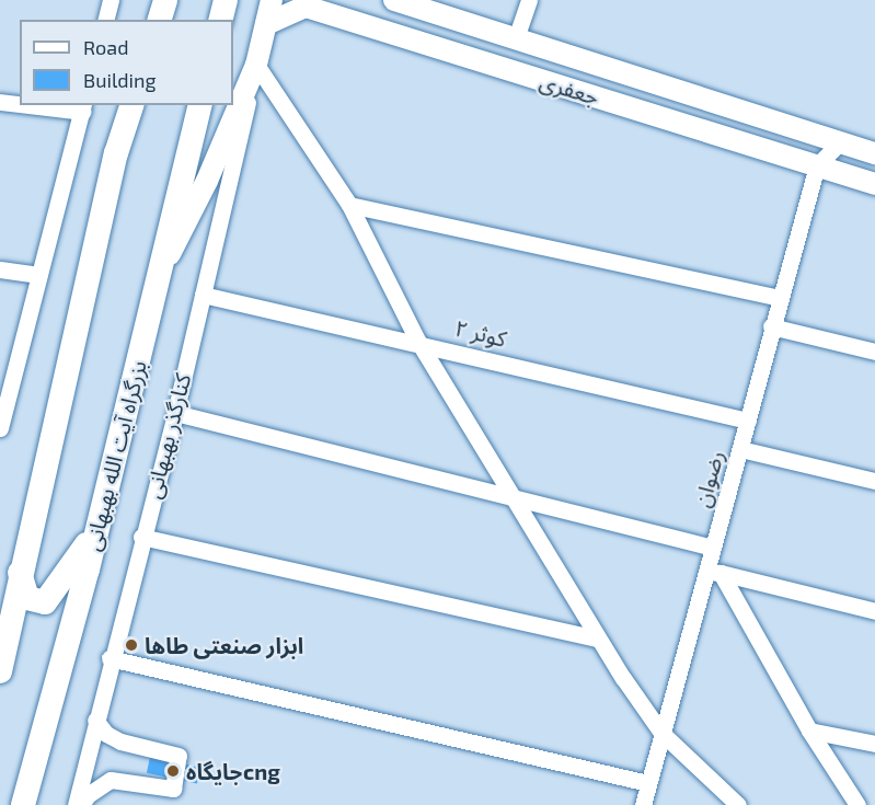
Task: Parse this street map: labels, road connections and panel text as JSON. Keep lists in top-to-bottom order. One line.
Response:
{"streets":{"highway":["بزرگراه آیت الله بهبهانی"],"main road":["جعفری","کنارگذر بهبهانی"],"street":["کوثر ۲","رضوان"]},"crossings":[["جعفری","کنارگذر بهبهانی"],["جعفری","رضوان"],["کوثر ۲","کنارگذر بهبهانی"],["کوثر ۲","رضوان"],["کنارگذر بهبهانی","بزرگراه آیت الله بهبهانی"]],"places":["ابزار صنعتی طاها","جایگاهcng"],"legend":["Road","Building"]}
